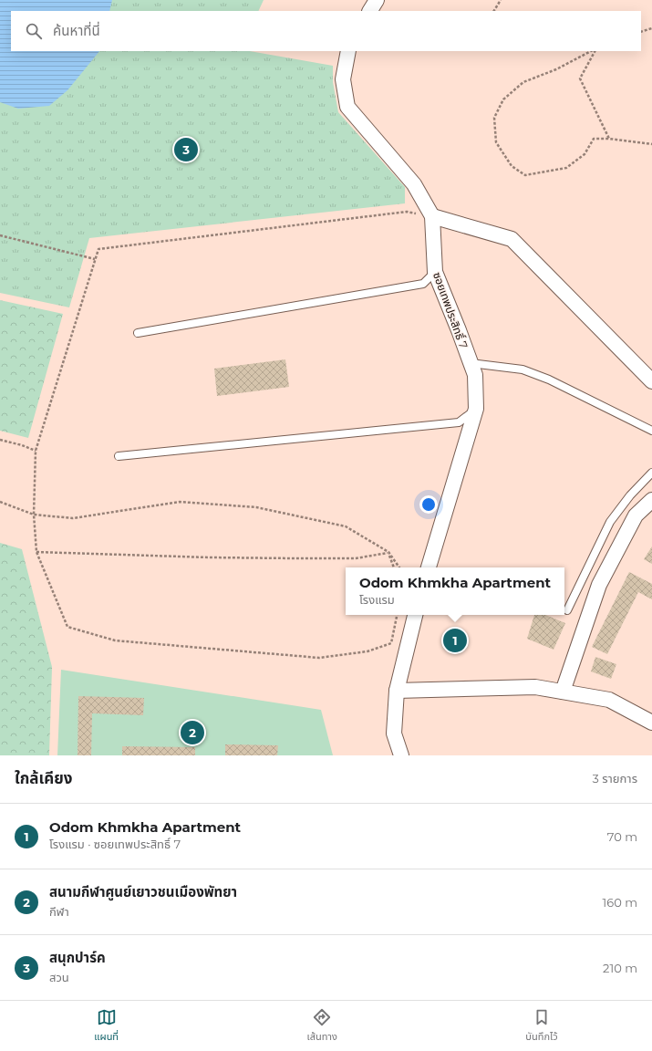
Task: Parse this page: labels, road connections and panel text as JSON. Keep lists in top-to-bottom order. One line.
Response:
{"streets":{"street":["ซอยเทพประสิทธิ์ 7"]},"page":{"search":"ค้นหาที่นี่","pins":["3","1","2"],"popup":["Odom Khmkha Apartment","โรงแรม"],"heading":["ใกล้เคียง","3 รายการ"],"list":[{"mark":"1","name":"Odom Khmkha Apartment","note":"โรงแรม · ซอยเทพประสิทธิ์ 7","value":"70 m"},{"mark":"2","name":"สนามกีฬาศูนย์เยาวชนเมืองพัทยา","note":"กีฬา","value":"160 m"},{"mark":"3","name":"สนุกปาร์ค","note":"สวน","value":"210 m"}],"nav":["แผนที่","เส้นทาง","บันทึกไว้"]}}
